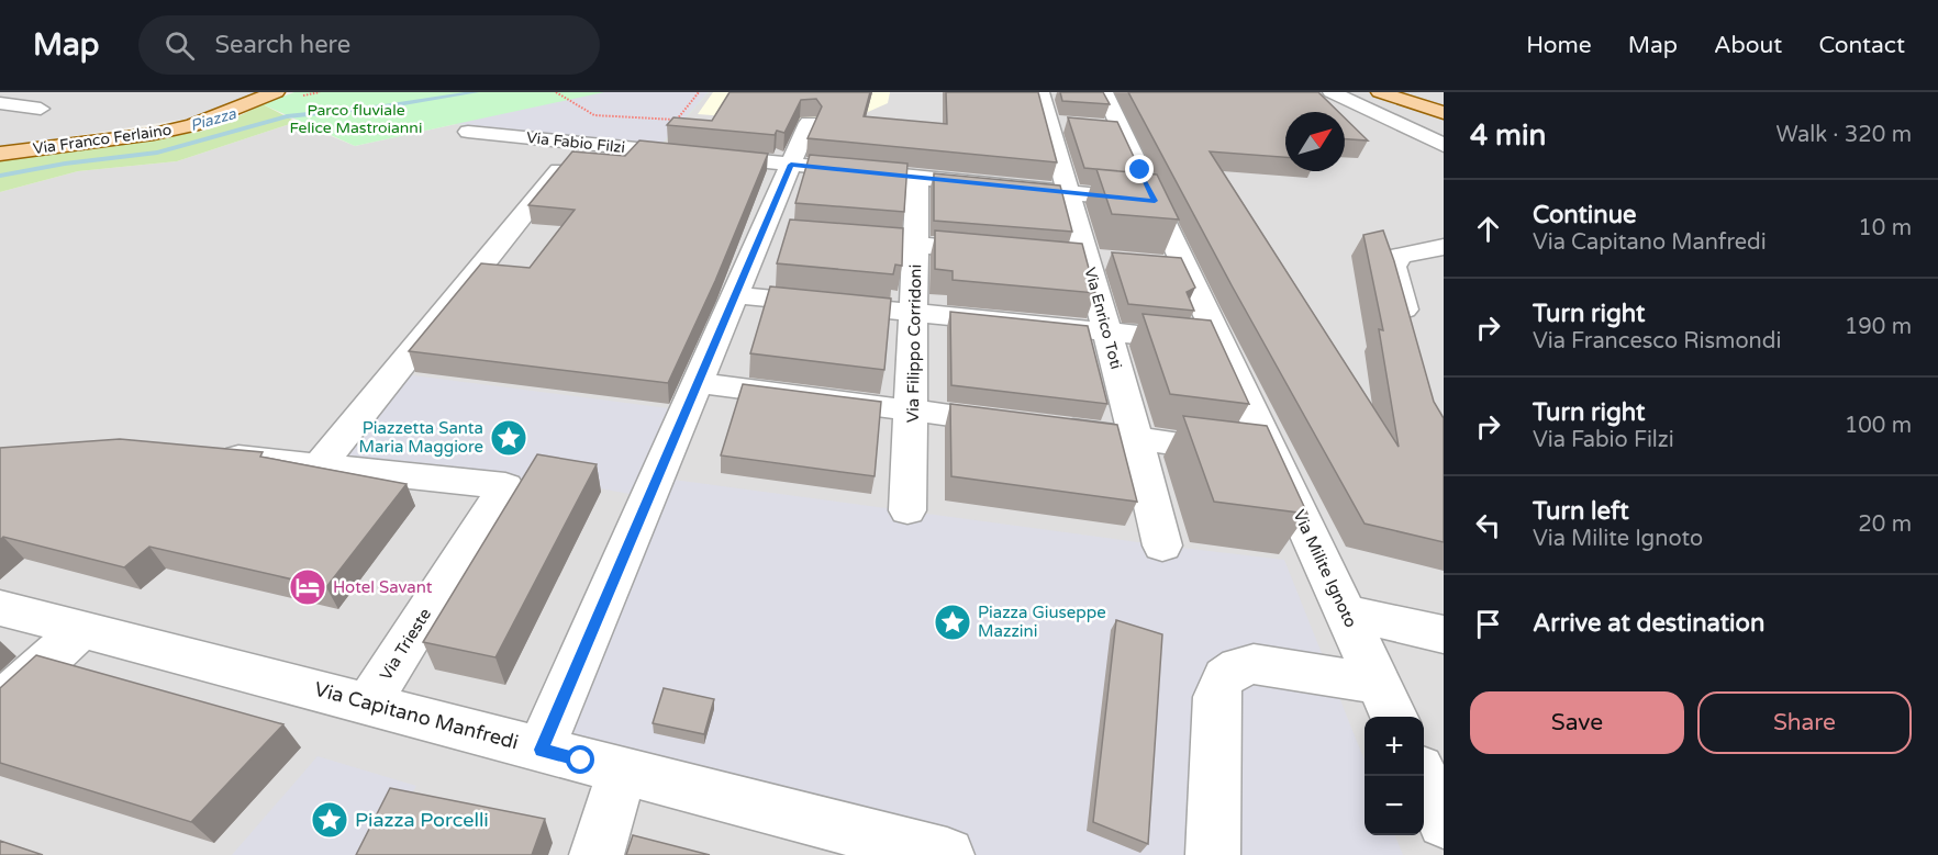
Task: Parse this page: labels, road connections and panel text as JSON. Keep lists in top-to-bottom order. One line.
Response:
{"streets":{"main road":["Via Franco Ferlaino"],"street":["Via Fabio Filzi","Via Enrico Toti","Via Filippo Corridoni","Via Milite Ignoto","Via Trieste","Via Capitano Manfredi"]},"crossings":[["Via Fabio Filzi","Via Enrico Toti"],["Via Fabio Filzi","Via Filippo Corridoni"],["Via Fabio Filzi","Via Milite Ignoto"],["Via Trieste","Via Capitano Manfredi"]],"water":["Piazza"],"parks":["Parco fluviale Felice Mastroianni"],"places":{"place":["Piazzetta Santa Maria Maggiore","Piazza Giuseppe Mazzini","Piazza Porcelli"],"hotel":["Hotel Savant"]},"north":"top right","page":{"header":"Map","search":"Search here","nav":["Home","Map","About","Contact"],"heading":["4 min","Walk · 320 m"],"list":[["Continue","Via Capitano Manfredi","10 m"],["Turn right","Via Francesco Rismondi","190 m"],["Turn right","Via Fabio Filzi","100 m"],["Turn left","Via Milite Ignoto","20 m"],"Arrive at destination"],"buttons":["Save","Share"],"map_buttons":["+","−"]}}
